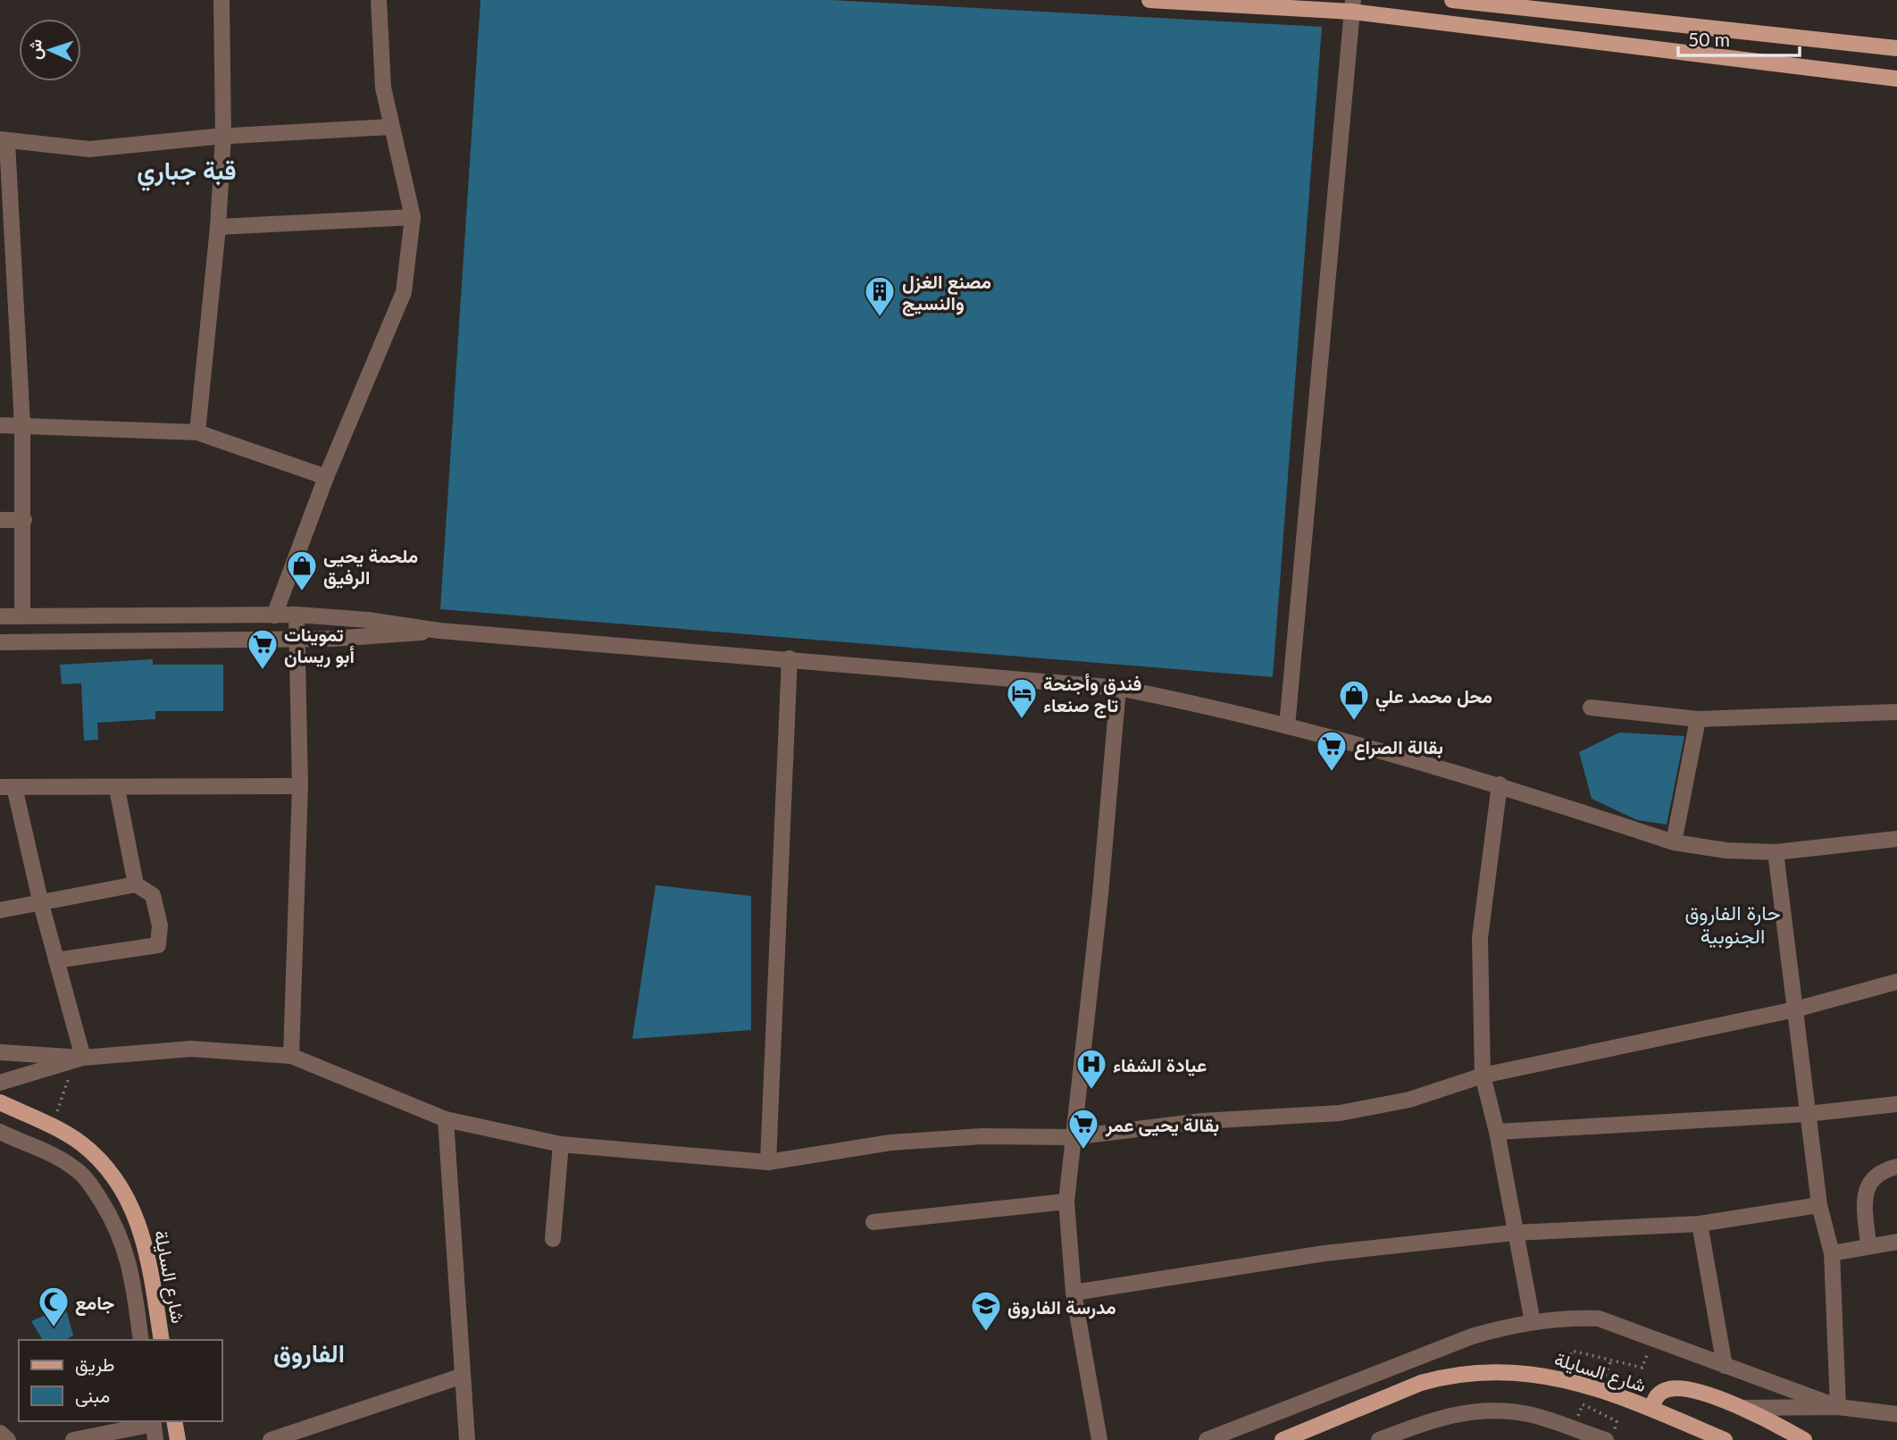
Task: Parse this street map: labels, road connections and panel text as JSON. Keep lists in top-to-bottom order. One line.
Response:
{"streets":{"main road":["شارع السايلة"]},"districts":["قبة جباري","حارة الفاروق الجنوبية","الفاروق"],"places":{"building":["مصنع الغزل والنسيج"],"shop":["ملحمة يحيى الرفيق","محل محمد علي"],"supermarket":["تموينات أبو ريسان","بقالة الصراع","بقالة يحيى عمر"],"hotel":["فندق وأجنحة تاج صنعاء"],"hospital":["عيادة الشفاء"],"mosque":["جامع"],"school or university":["مدرسة الفاروق"]},"legend":["طريق","مبنى"],"scale_bar":"50 m","north":"left"}
